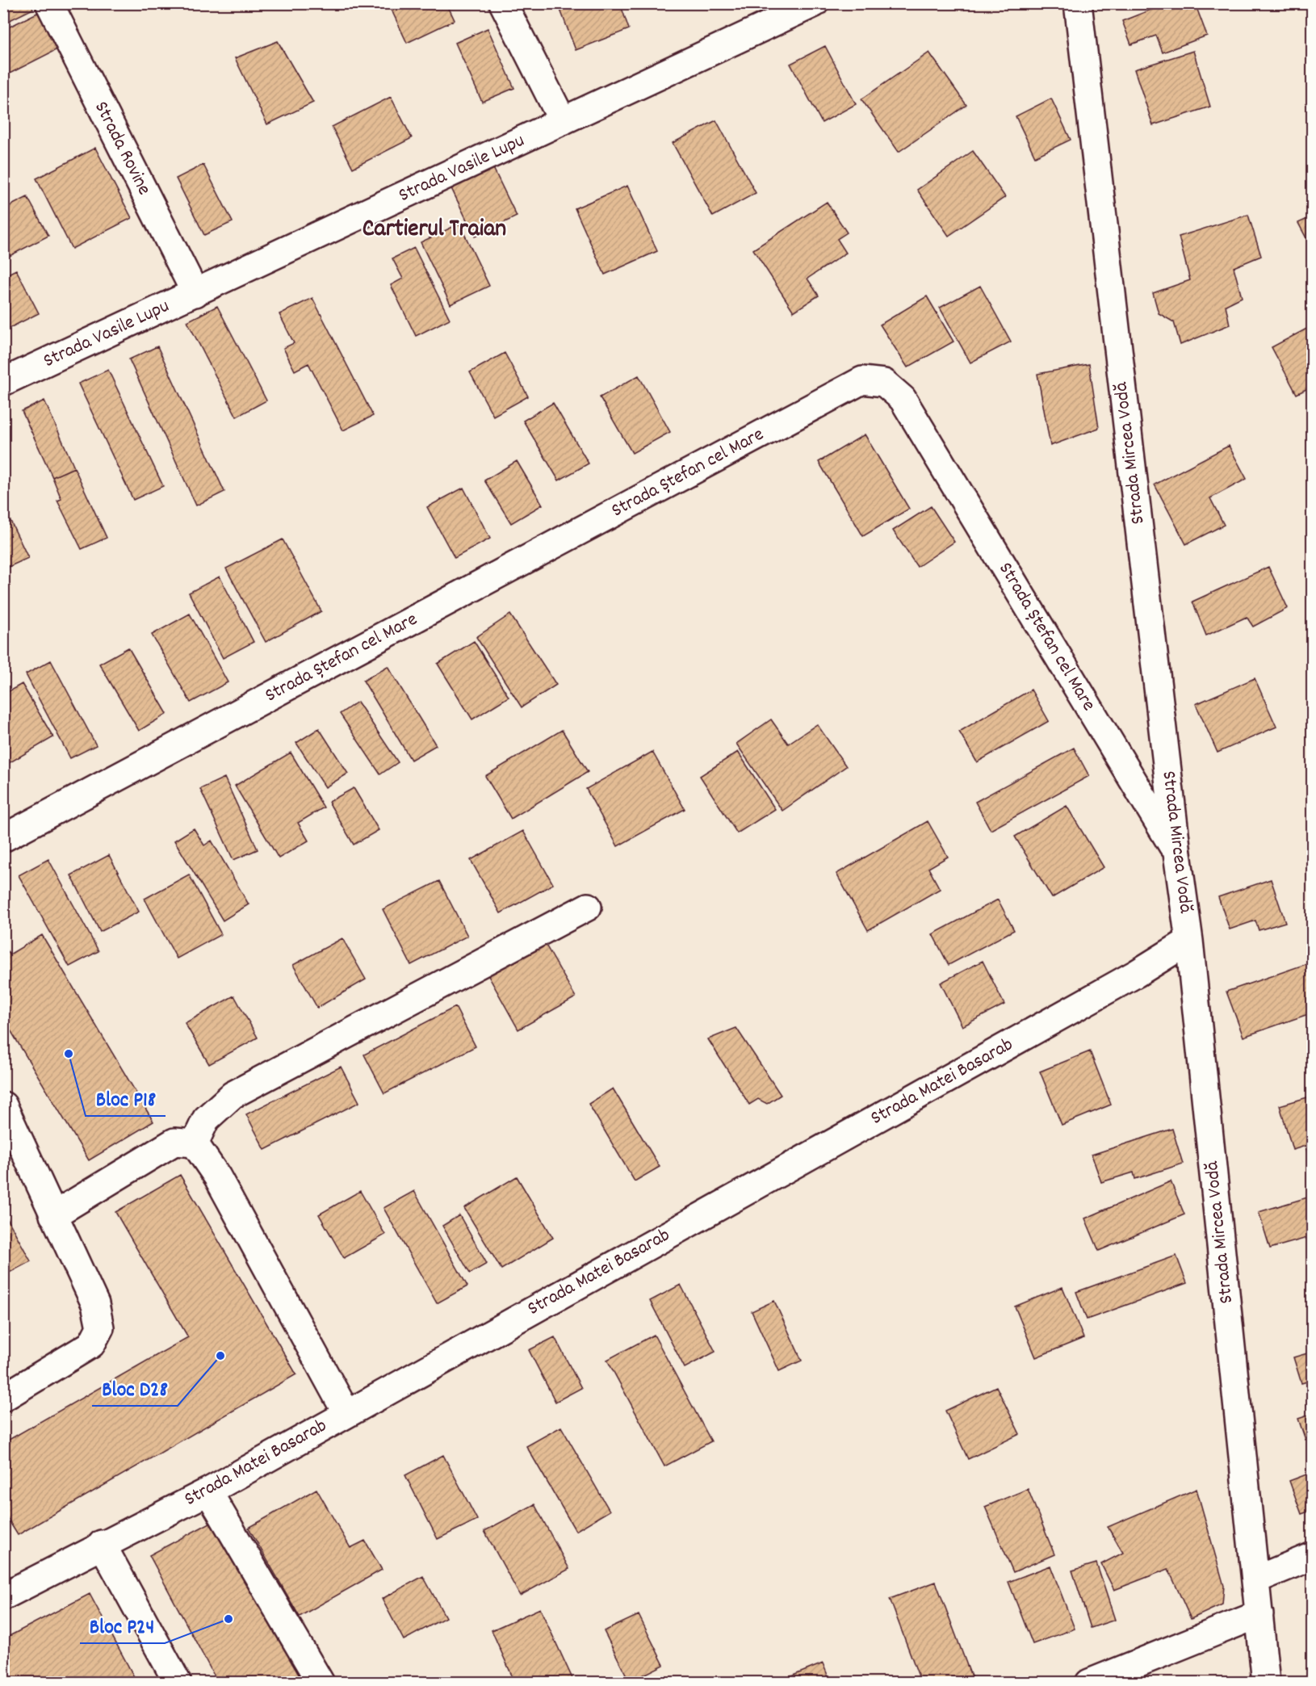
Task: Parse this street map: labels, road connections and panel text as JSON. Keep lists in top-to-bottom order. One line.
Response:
{"streets":{"street":["Strada Rovine","Strada Vasile Lupu","Strada Mircea Vodă","Strada Ștefan cel Mare","Strada Matei Basarab"]},"crossings":[["Strada Rovine","Strada Vasile Lupu"],["Strada Mircea Vodă","Strada Ștefan cel Mare"],["Strada Mircea Vodă","Strada Matei Basarab"]],"districts":["Cartierul Traian"],"places":["Bloc P18","Bloc D28","Bloc P24"]}
